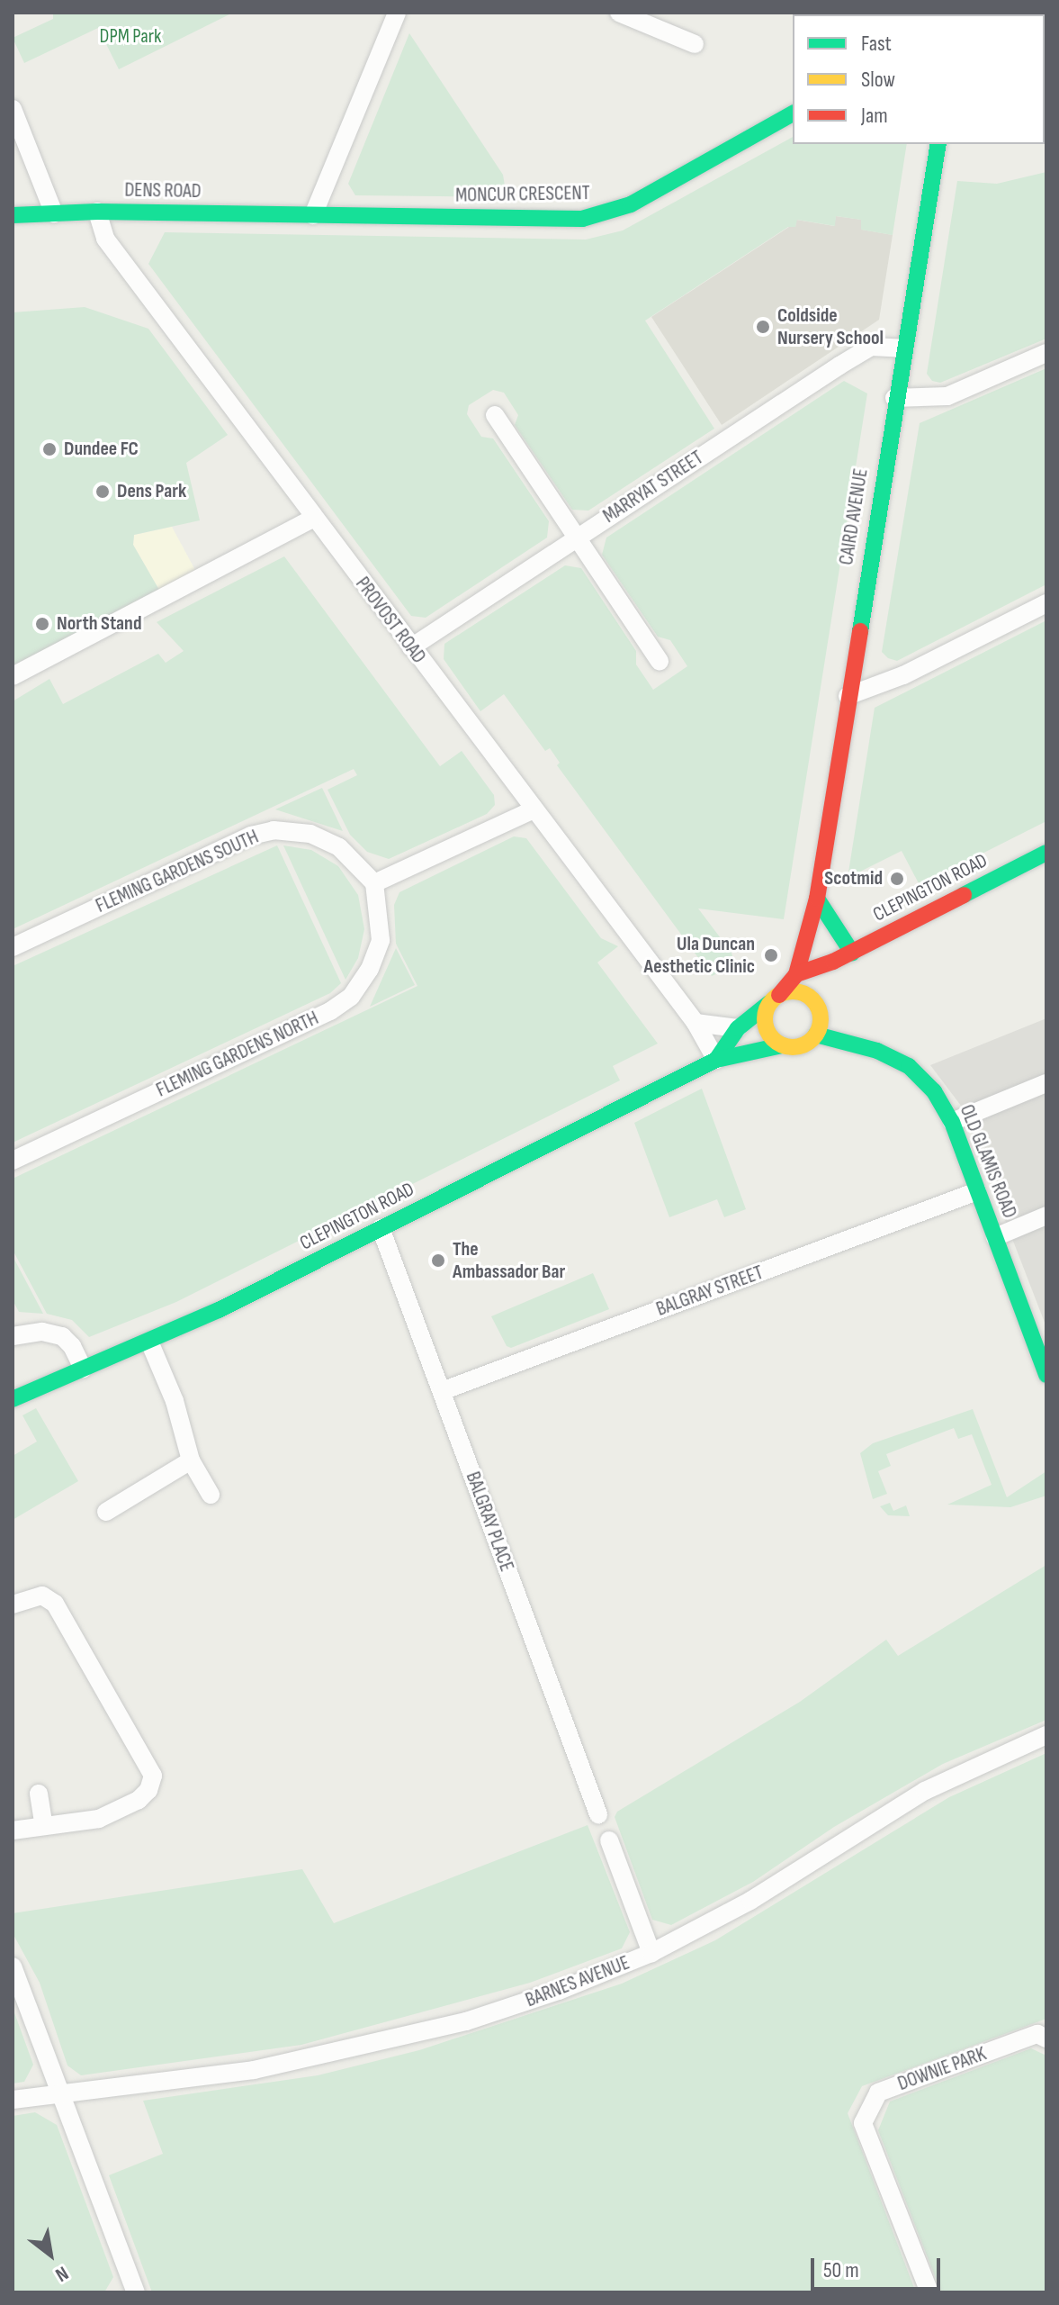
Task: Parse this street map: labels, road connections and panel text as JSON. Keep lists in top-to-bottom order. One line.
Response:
{"streets":{"street":["DENS ROAD","MONCUR CRESCENT","MARRYAT STREET","CAIRD AVENUE","PROVOST ROAD","FLEMING GARDENS SOUTH","CLEPINGTON ROAD","FLEMING GARDENS NORTH","OLD GLAMIS ROAD","BALGRAY STREET","BALGRAY PLACE","BARNES AVENUE","DOWNIE PARK"]},"crossings":[["DENS ROAD","MONCUR CRESCENT"],["DENS ROAD","PROVOST ROAD"],["MARRYAT STREET","CAIRD AVENUE"],["MARRYAT STREET","PROVOST ROAD"],["CAIRD AVENUE","CLEPINGTON ROAD"],["PROVOST ROAD","CLEPINGTON ROAD"],["FLEMING GARDENS SOUTH","FLEMING GARDENS NORTH"],["CLEPINGTON ROAD","OLD GLAMIS ROAD"],["CLEPINGTON ROAD","BALGRAY PLACE"],["OLD GLAMIS ROAD","BALGRAY STREET"],["BALGRAY STREET","BALGRAY PLACE"]],"parks":["DPM Park"],"places":["Coldside Nursery School","Dundee FC","Dens Park","North Stand","Scotmid","Ula Duncan Aesthetic Clinic","The Ambassador Bar"],"legend":["Fast","Slow","Jam"],"scale_bar":"50 m","north":"bottom right"}
